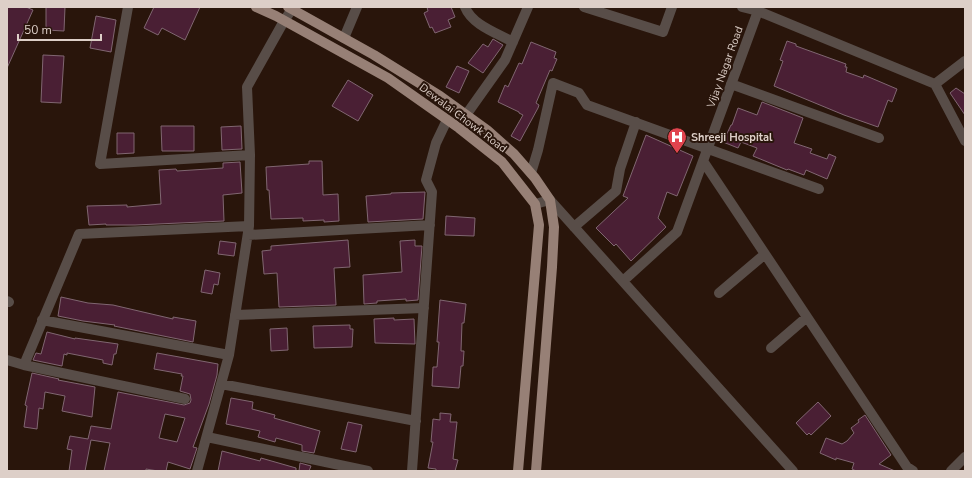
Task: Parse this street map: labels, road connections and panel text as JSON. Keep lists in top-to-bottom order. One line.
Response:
{"streets":{"main road":["Dewalai Chowk Road"],"street":["Vijay Nagar Road"]},"places":{"hospital":["Shreeji Hospital"]},"scale_bar":"50 m"}
